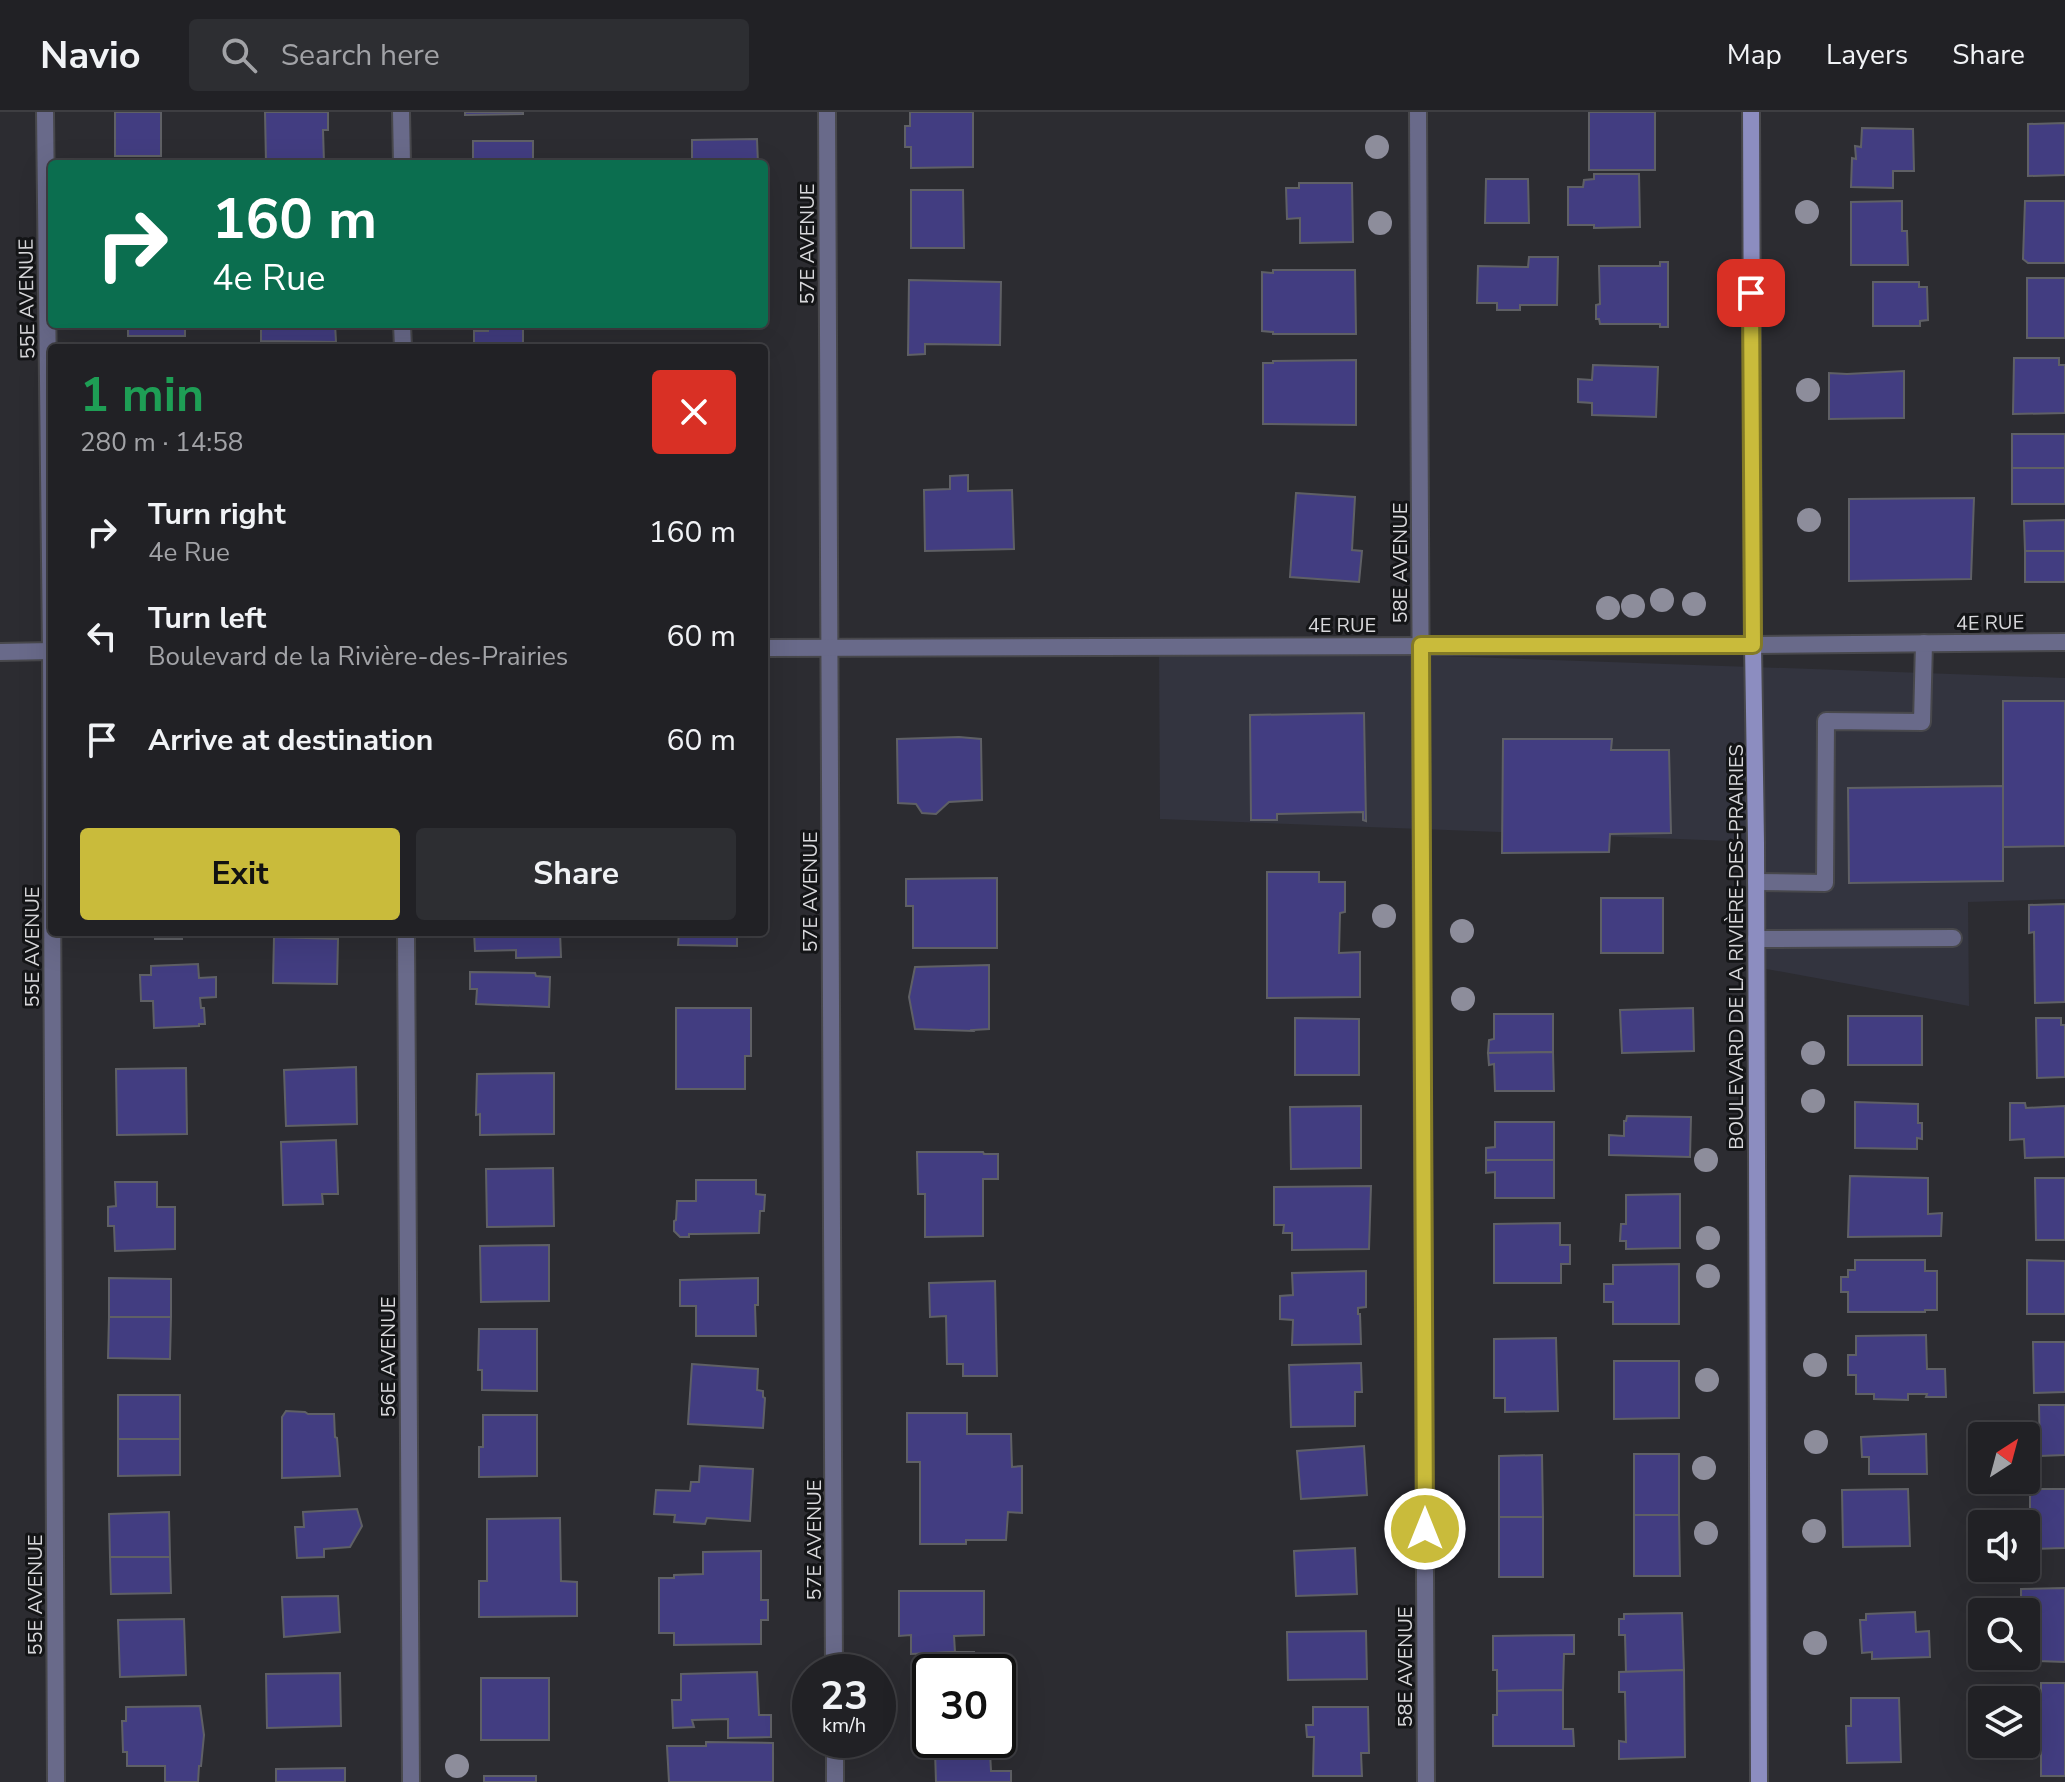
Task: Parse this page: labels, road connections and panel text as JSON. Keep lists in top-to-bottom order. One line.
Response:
{"streets":{"street":["57E AVENUE","55E AVENUE","58E AVENUE","4E RUE","BOULEVARD DE LA RIVIÈRE-DES-PRAIRIES","56E AVENUE"]},"crossings":[["57E AVENUE","4E RUE"],["58E AVENUE","4E RUE"],["4E RUE","BOULEVARD DE LA RIVIÈRE-DES-PRAIRIES"]],"north":"top right","page":{"header":"Navio","search":"Search here","nav":["Map","Layers","Share"],"turn":["160 m","4e Rue"],"heading":["1 min","280 m · 14:58"],"list":[{"name":"Turn right","note":"4e Rue","value":"160 m"},{"name":"Turn left","note":"Boulevard de la Rivière-des-Prairies","value":"60 m"},{"name":"Arrive at destination","value":"60 m"}],"buttons":["Exit","Share"],"speed":"23 km/h","limit":"30"}}
